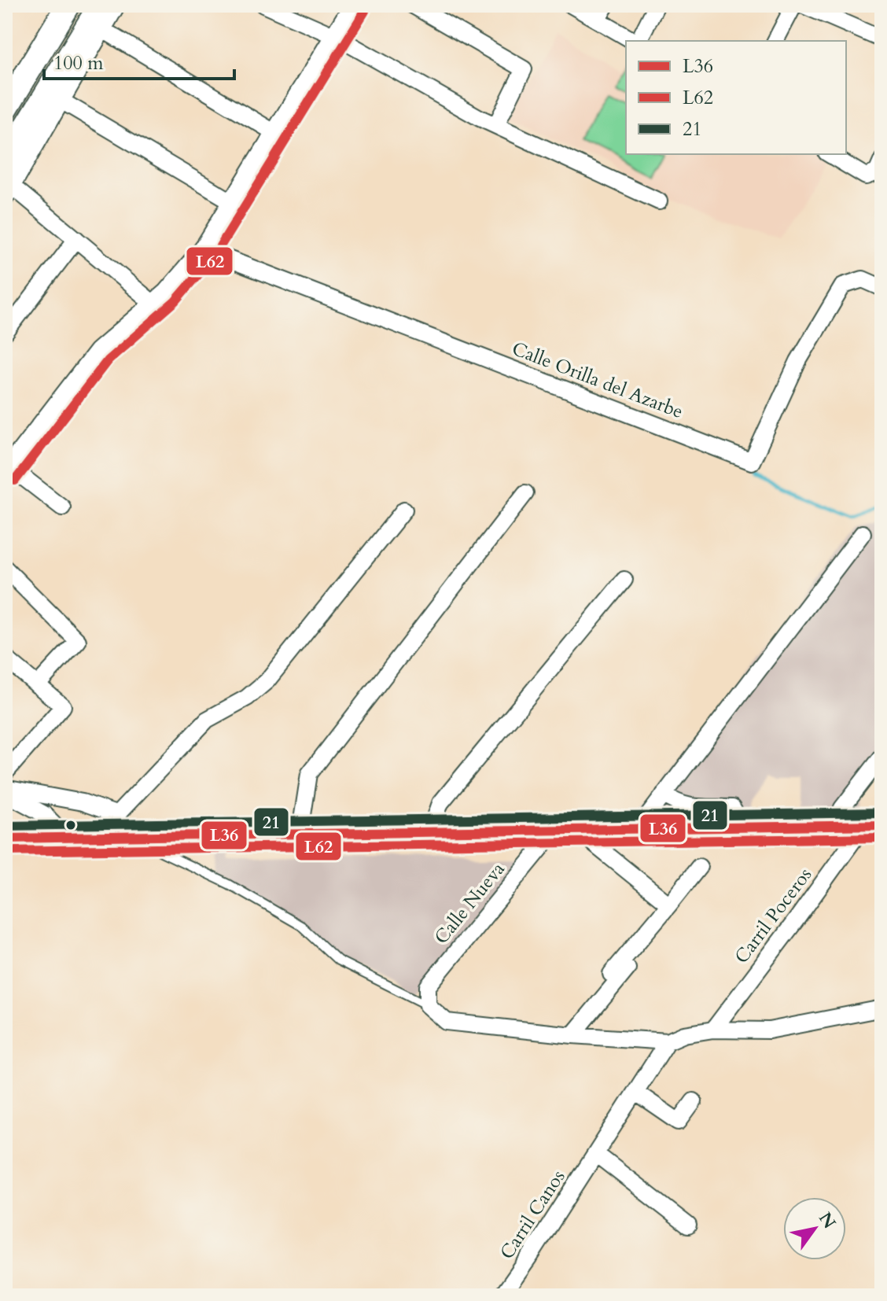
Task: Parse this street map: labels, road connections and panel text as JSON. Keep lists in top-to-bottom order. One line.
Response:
{"streets":{"street":["Calle Orilla del Azarbe","Calle Nueva","Carril Poceros","Carril Canos"]},"lines":["transit line L62","transit line 21","transit line L36"],"legend":["L36","L62","21"],"scale_bar":"100 m","north":"top right"}
